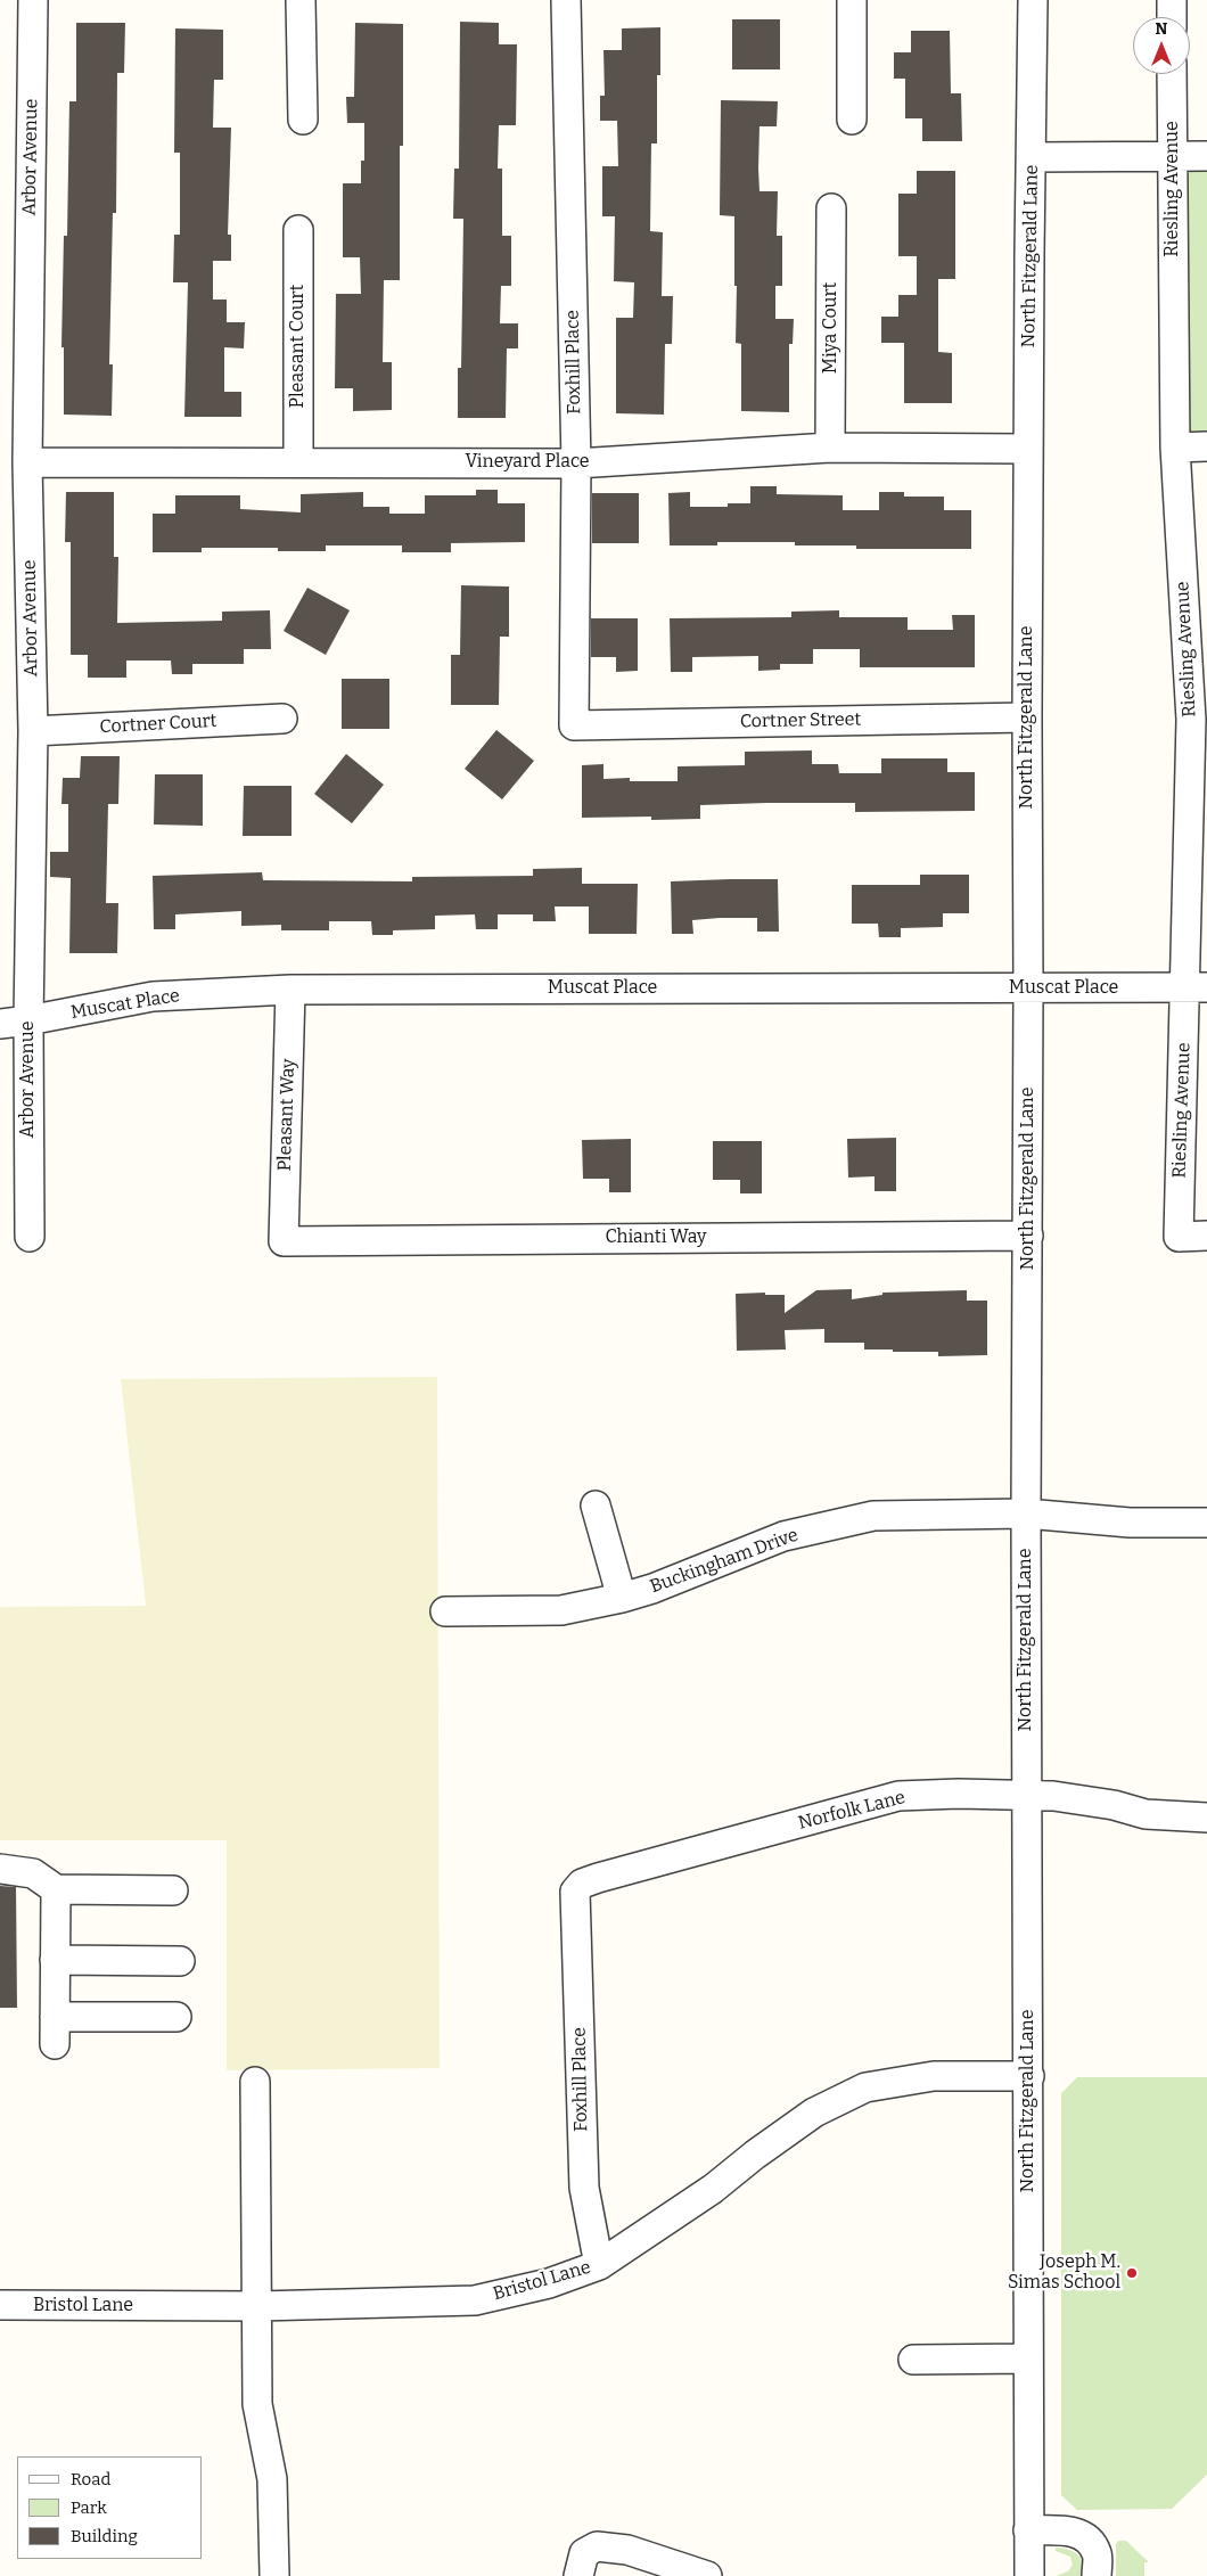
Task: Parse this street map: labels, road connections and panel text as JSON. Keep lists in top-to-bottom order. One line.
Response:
{"streets":{"street":["Arbor Avenue","Riesling Avenue","North Fitzgerald Lane","Miya Court","Pleasant Court","Foxhill Place","Vineyard Place","Cortner Street","Cortner Court","Muscat Place","Pleasant Way","Chianti Way","Buckingham Drive","Norfolk Lane","Bristol Lane"]},"crossings":[["Arbor Avenue","Vineyard Place"],["Arbor Avenue","Cortner Court"],["Arbor Avenue","Muscat Place"],["Riesling Avenue","Muscat Place"],["North Fitzgerald Lane","Vineyard Place"],["North Fitzgerald Lane","Cortner Street"],["North Fitzgerald Lane","Muscat Place"],["North Fitzgerald Lane","Chianti Way"],["North Fitzgerald Lane","Buckingham Drive"],["North Fitzgerald Lane","Norfolk Lane"],["North Fitzgerald Lane","Bristol Lane"],["Miya Court","Vineyard Place"],["Pleasant Court","Vineyard Place"],["Foxhill Place","Vineyard Place"],["Foxhill Place","Cortner Street"],["Foxhill Place","Norfolk Lane"],["Foxhill Place","Bristol Lane"],["Muscat Place","Pleasant Way"],["Pleasant Way","Chianti Way"]],"places":["Joseph M. Simas School"],"legend":["Road","Park","Building"],"north":"top"}
